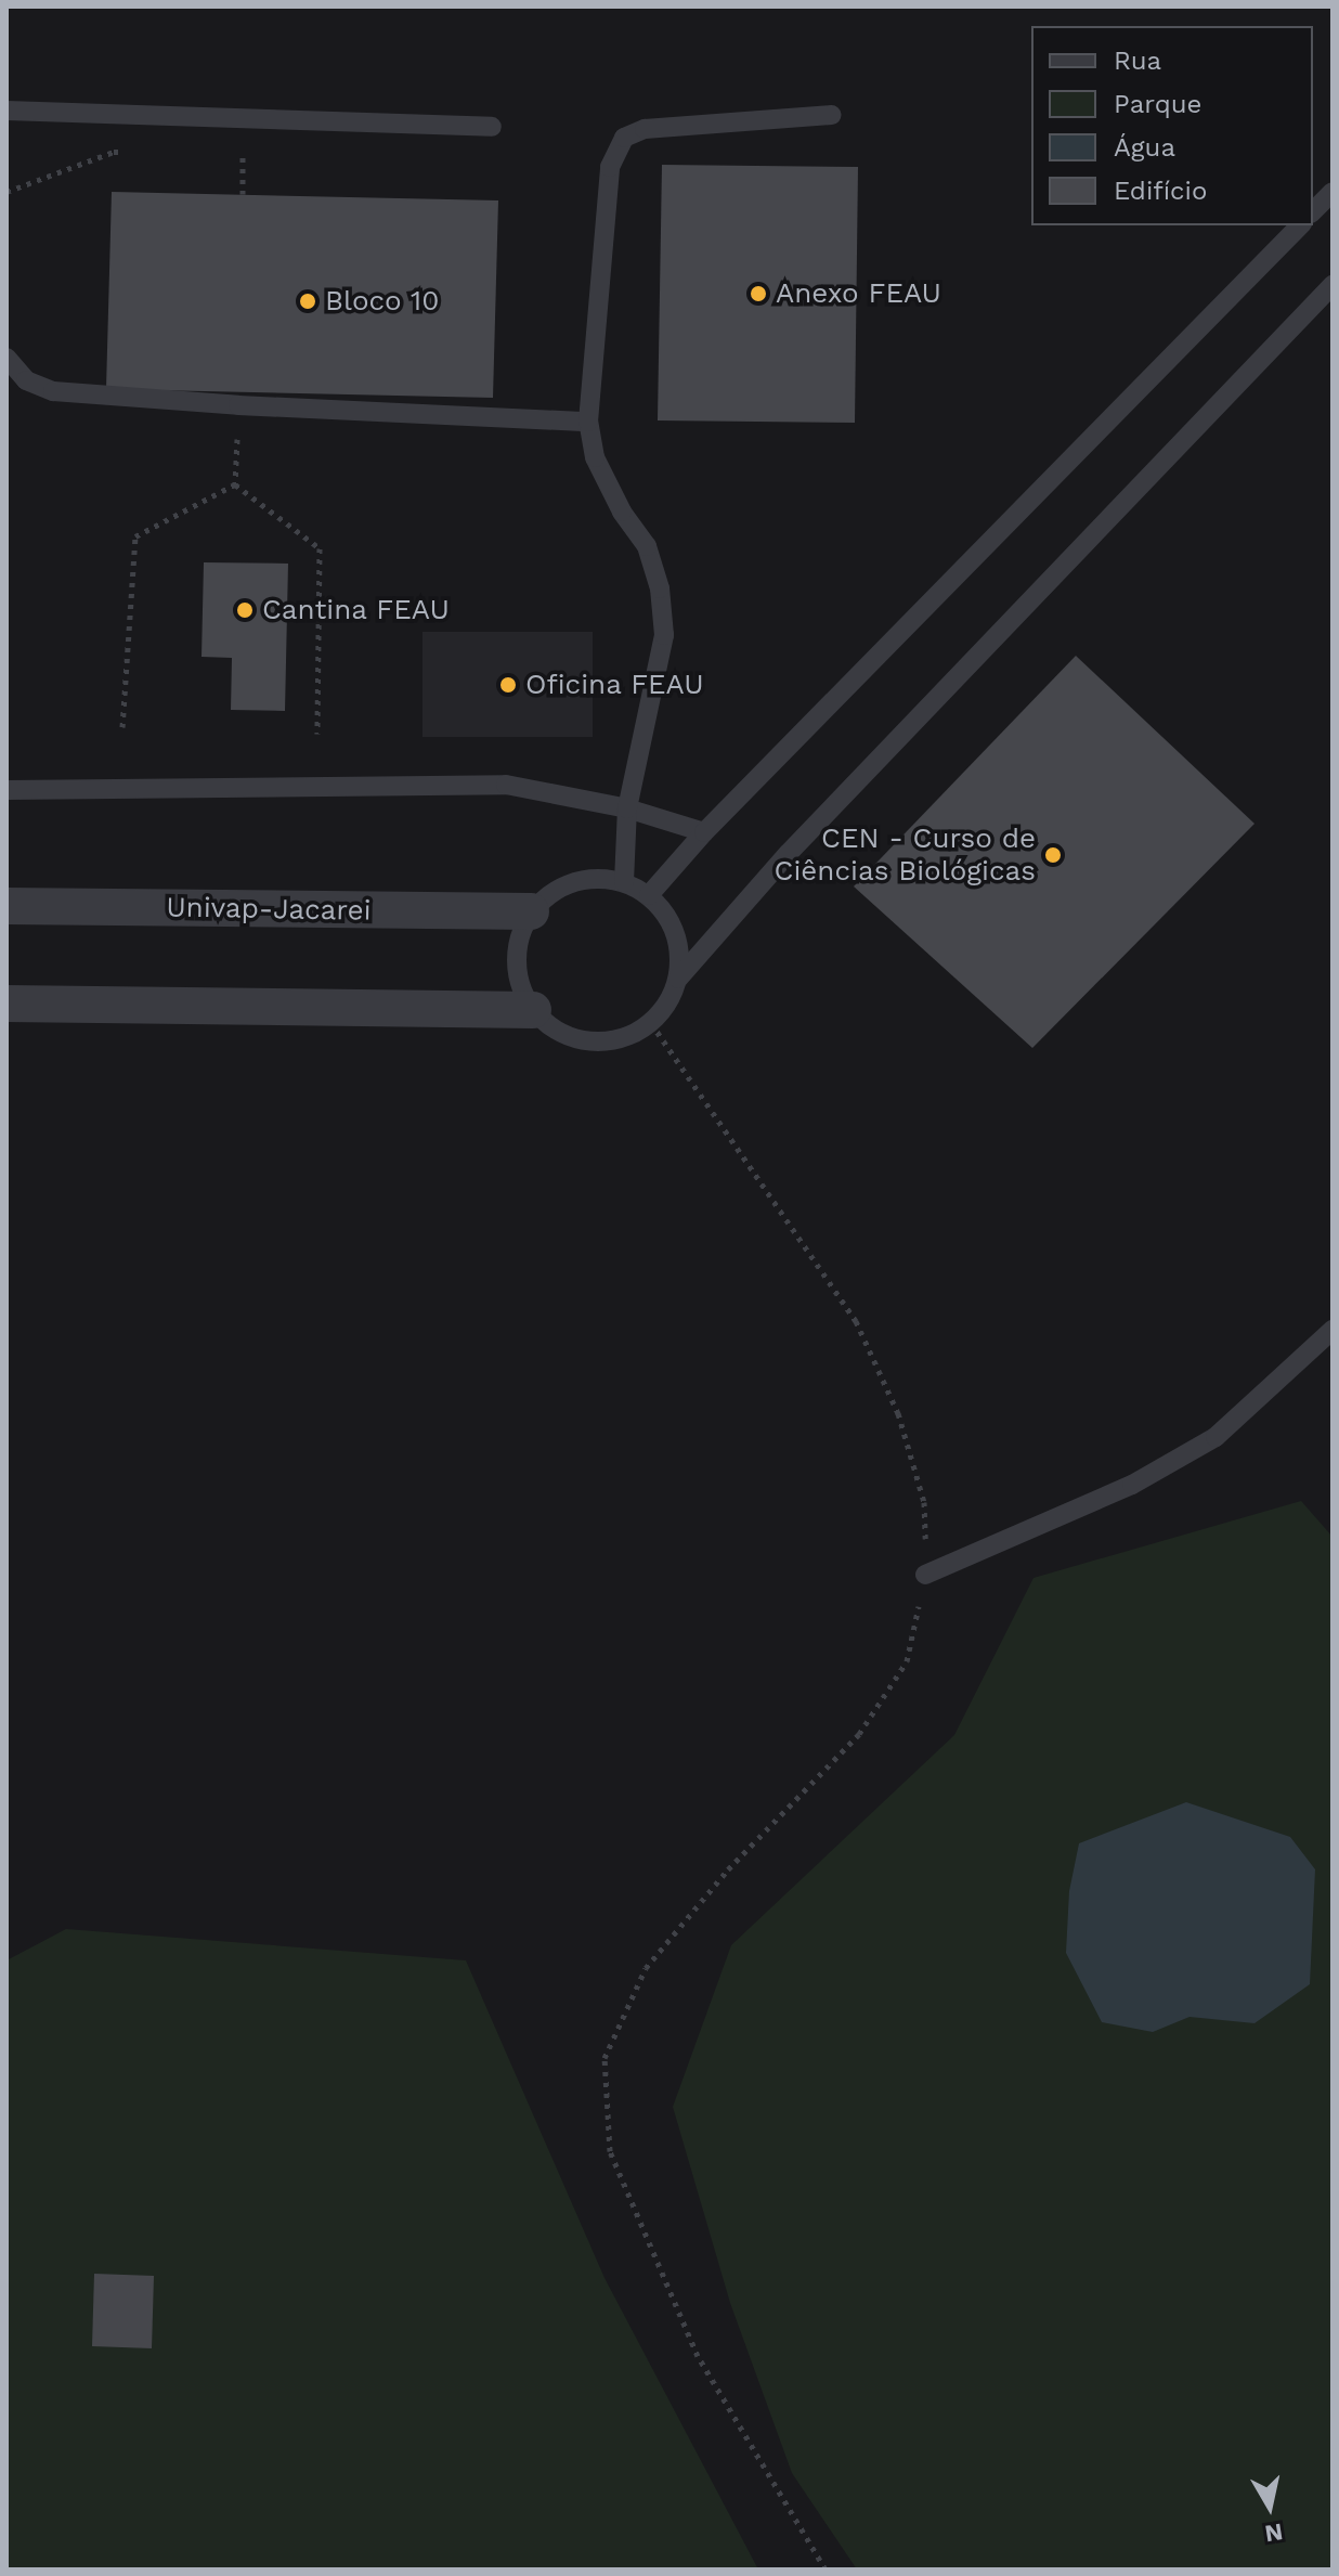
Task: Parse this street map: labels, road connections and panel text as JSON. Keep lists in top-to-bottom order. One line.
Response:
{"streets":{"street":["Univap-Jacarei"]},"places":["Anexo FEAU","Bloco 10","Cantina FEAU","Oficina FEAU","CEN - Curso de Ciências Biológicas"],"legend":["Rua","Parque","Água","Edifício"],"north":"bottom"}
